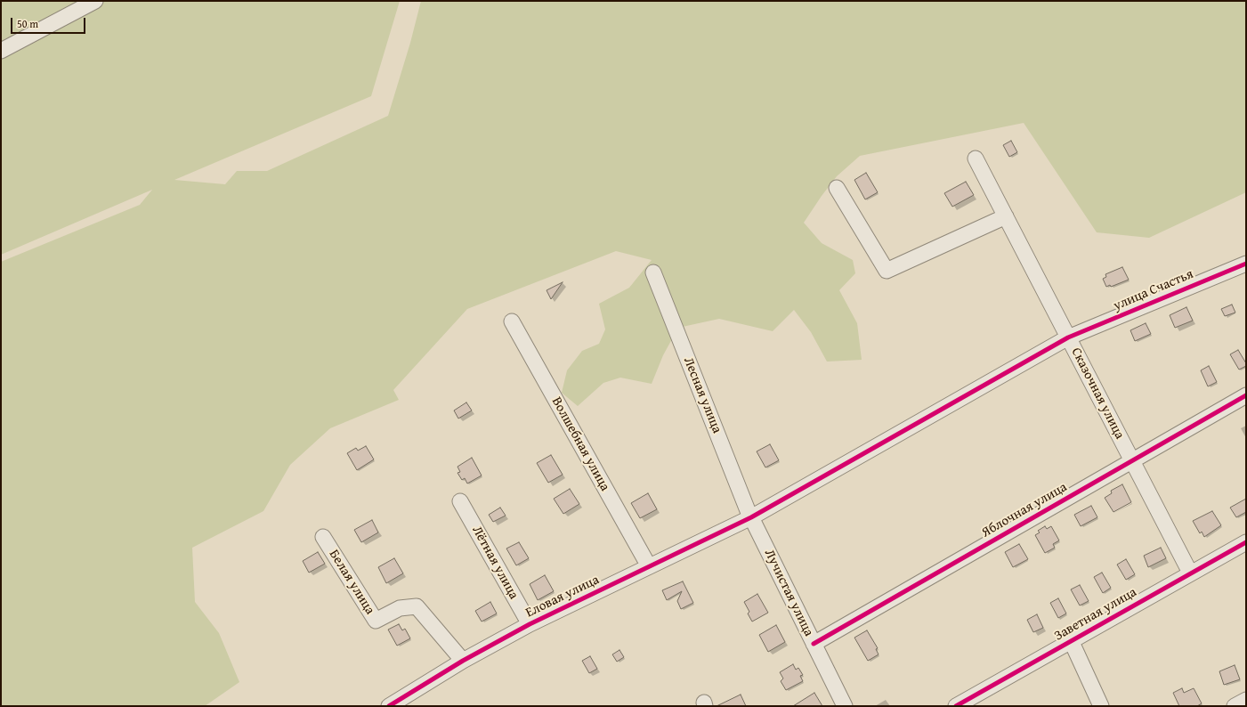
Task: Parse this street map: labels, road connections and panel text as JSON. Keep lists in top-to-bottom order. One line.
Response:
{"streets":{"street":["улица Счастья","Сказочная улица","Лесная улица","Волшебная улица","Яблочная улица","Лётная улица","Белая улица","Лучистая улица","Еловая улица","Заветная улица"]},"crossings":[["улица Счастья","Сказочная улица"],["улица Счастья","Лесная улица"],["улица Счастья","Лучистая улица"],["улица Счастья","Еловая улица"],["Сказочная улица","Яблочная улица"],["Сказочная улица","Заветная улица"],["Лесная улица","Лучистая улица"],["Лесная улица","Еловая улица"],["Волшебная улица","Еловая улица"],["Яблочная улица","Лучистая улица"],["Лётная улица","Еловая улица"],["Белая улица","Еловая улица"],["Лучистая улица","Еловая улица"]],"scale_bar":"50 m"}
